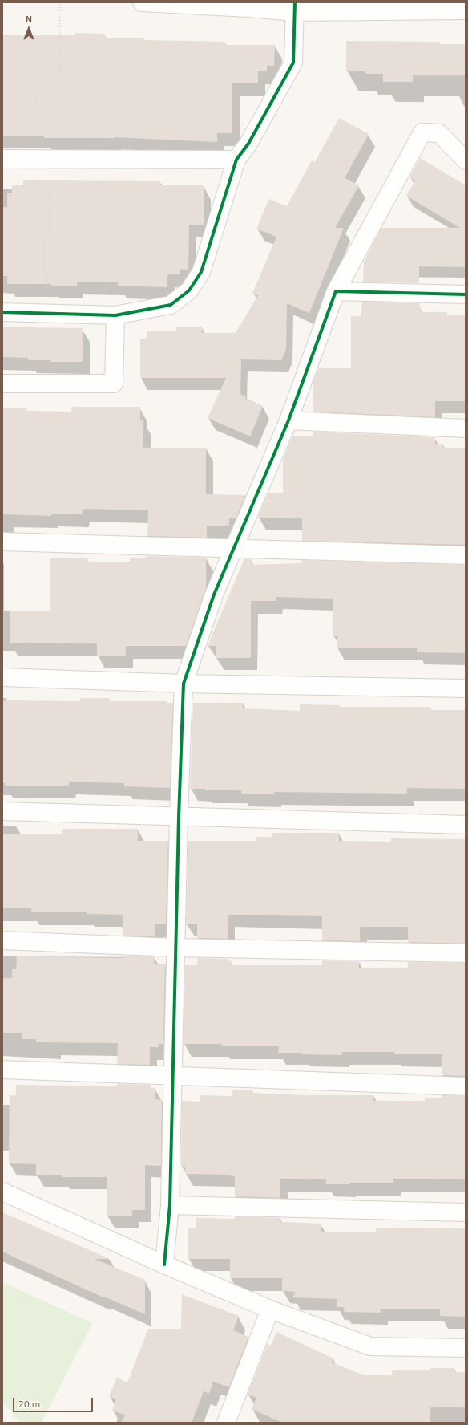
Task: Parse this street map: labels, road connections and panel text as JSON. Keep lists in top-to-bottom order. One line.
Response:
{"scale_bar":"20 m","north":"top"}
